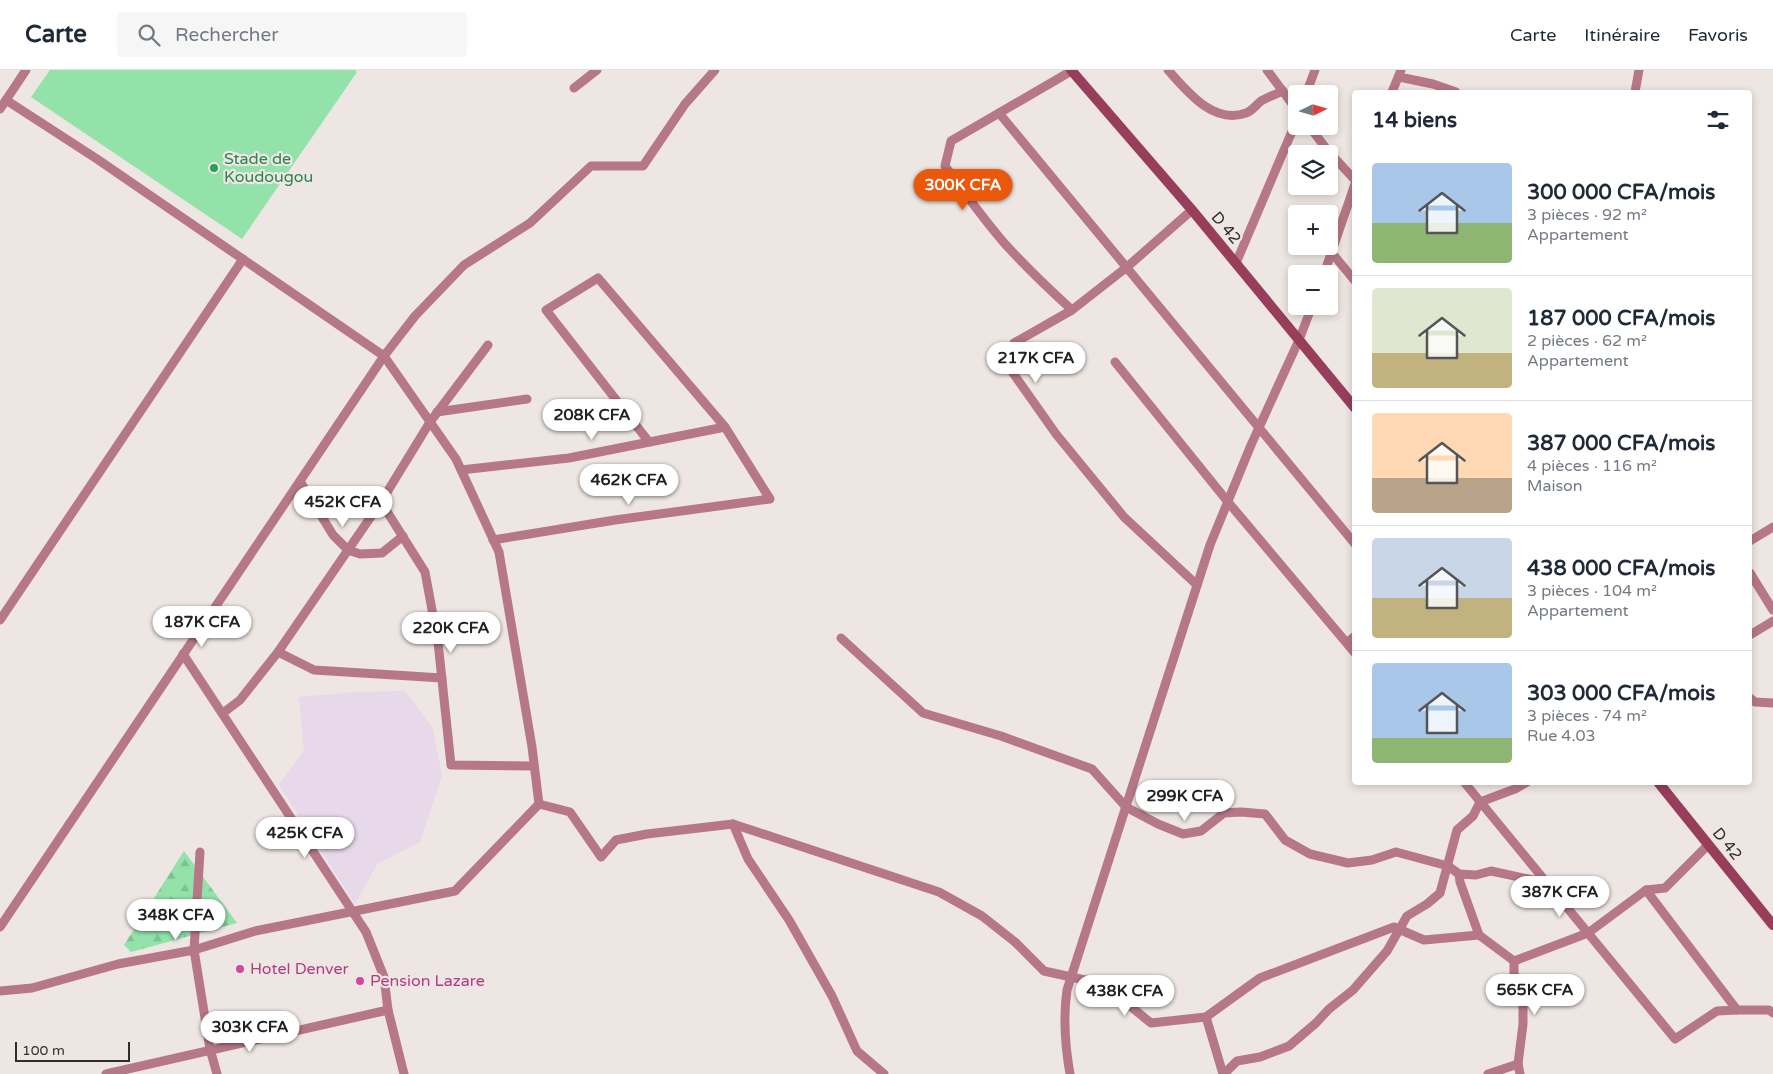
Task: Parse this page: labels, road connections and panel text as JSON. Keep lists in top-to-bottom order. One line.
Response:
{"streets":{"street":["D 42"]},"places":["Stade de Koudougou","Hotel Denver","Pension Lazare"],"scale_bar":"100 m","north":"right","page":{"header":"Carte","search":"Rechercher","nav":["Carte","Itinéraire","Favoris"],"map_buttons":["+","−"],"heading":"14 biens","list":[{"name":"300 000 CFA/mois","note":"3 pièces · 92 m² · Appartement"},{"name":"187 000 CFA/mois","note":"2 pièces · 62 m² · Appartement"},{"name":"387 000 CFA/mois","note":"4 pièces · 116 m² · Maison"},{"name":"438 000 CFA/mois","note":"3 pièces · 104 m² · Appartement"},{"name":"303 000 CFA/mois","note":"3 pièces · 74 m² · Rue 4.03"}],"price":["300K CFA","217K CFA","208K CFA","462K CFA","452K CFA","187K CFA","220K CFA","299K CFA","425K CFA","387K CFA","348K CFA","565K CFA","438K CFA","303K CFA"],"scale":"100 m"}}
